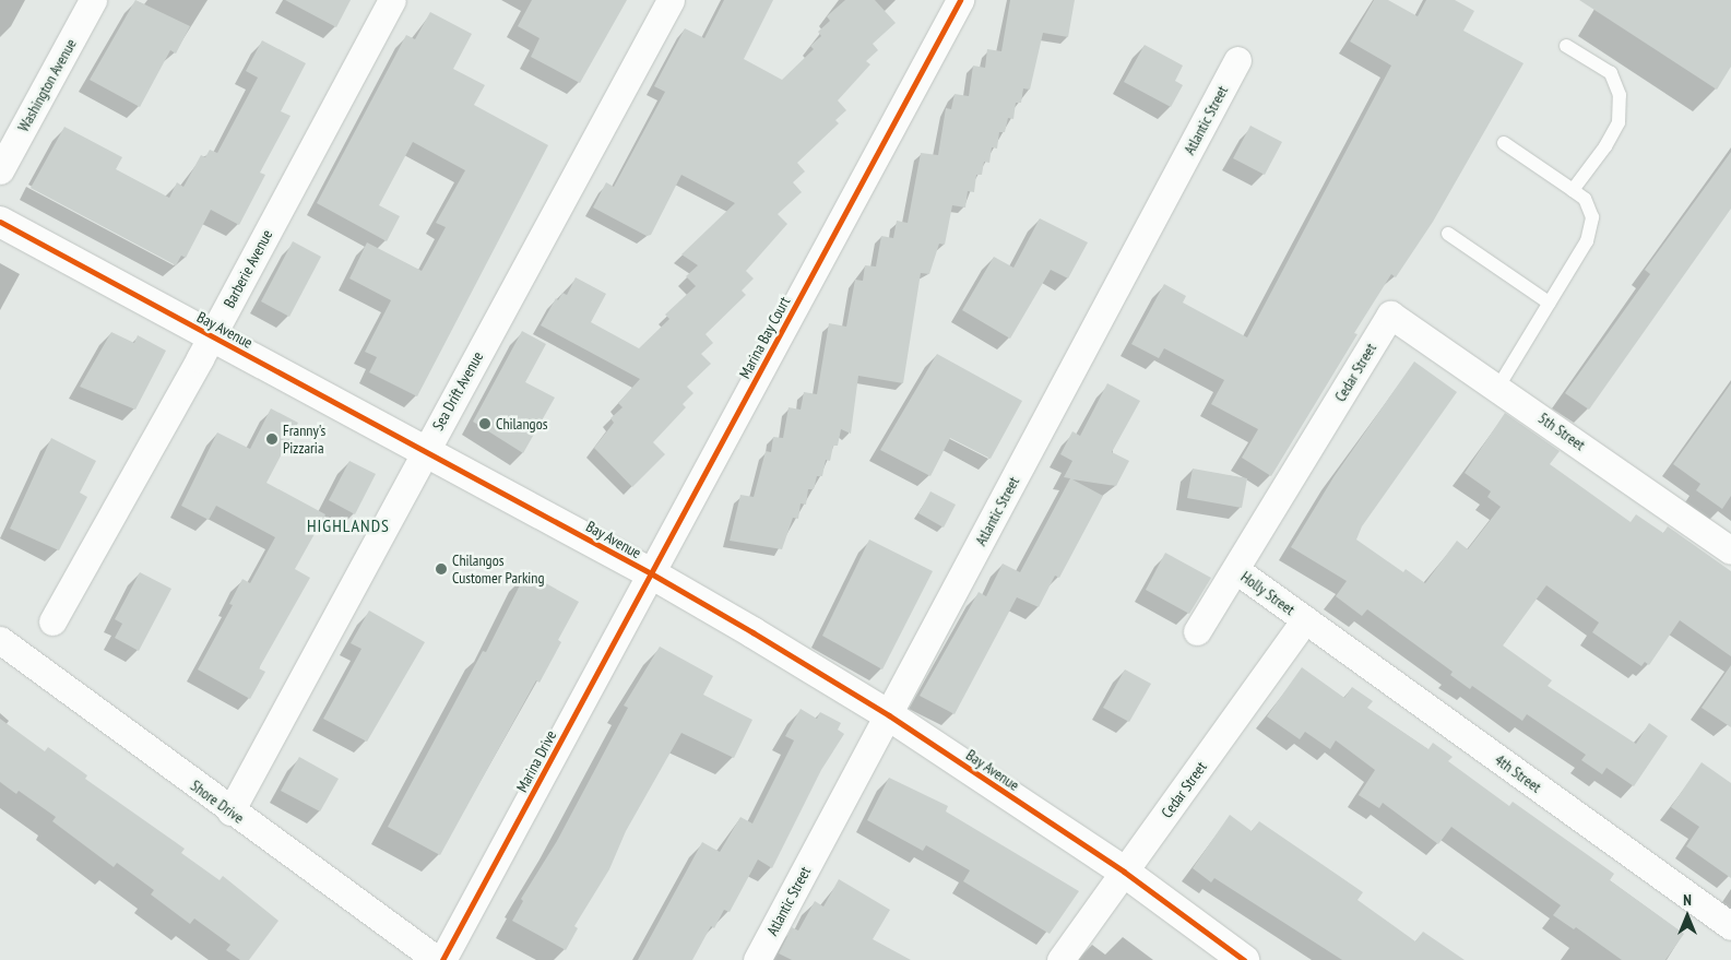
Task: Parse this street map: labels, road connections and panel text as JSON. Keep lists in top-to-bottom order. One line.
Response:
{"streets":{"street":["Washington Avenue","Atlantic Street","Barberie Avenue","Bay Avenue","Marina Bay Court","Cedar Street","Sea Drift Avenue","5th Street","Holly Street","Marina Drive","4th Street","Shore Drive"]},"crossings":[["Atlantic Street","Bay Avenue"],["Barberie Avenue","Bay Avenue"],["Bay Avenue","Marina Bay Court"],["Bay Avenue","Cedar Street"],["Bay Avenue","Sea Drift Avenue"],["Bay Avenue","Marina Drive"],["Marina Bay Court","Marina Drive"],["Cedar Street","5th Street"],["Cedar Street","Holly Street"],["Cedar Street","4th Street"],["Sea Drift Avenue","Shore Drive"],["Holly Street","4th Street"]],"districts":["HIGHLANDS"],"places":["Chilangos","Franny's Pizzaria","Chilangos Customer Parking"],"north":"top"}
